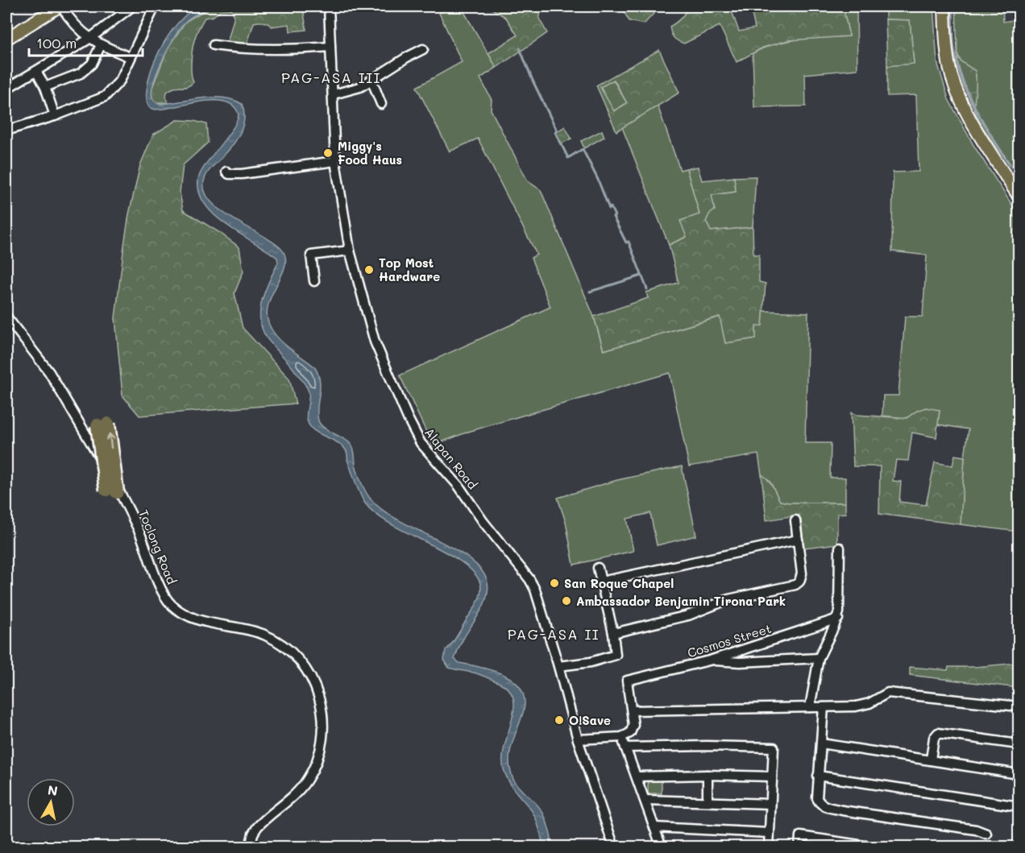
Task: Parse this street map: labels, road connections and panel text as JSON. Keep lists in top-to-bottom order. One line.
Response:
{"streets":{"street":["Alapan Road","Toclong Road","Cosmos Street"]},"districts":["PAG-ASA III","PAG-ASA II"],"places":["Miggy's Food Haus","Top Most Hardware","San Roque Chapel","Ambassador Benjamin Tirona Park","O!Save"],"scale_bar":"100 m","north":"top"}
